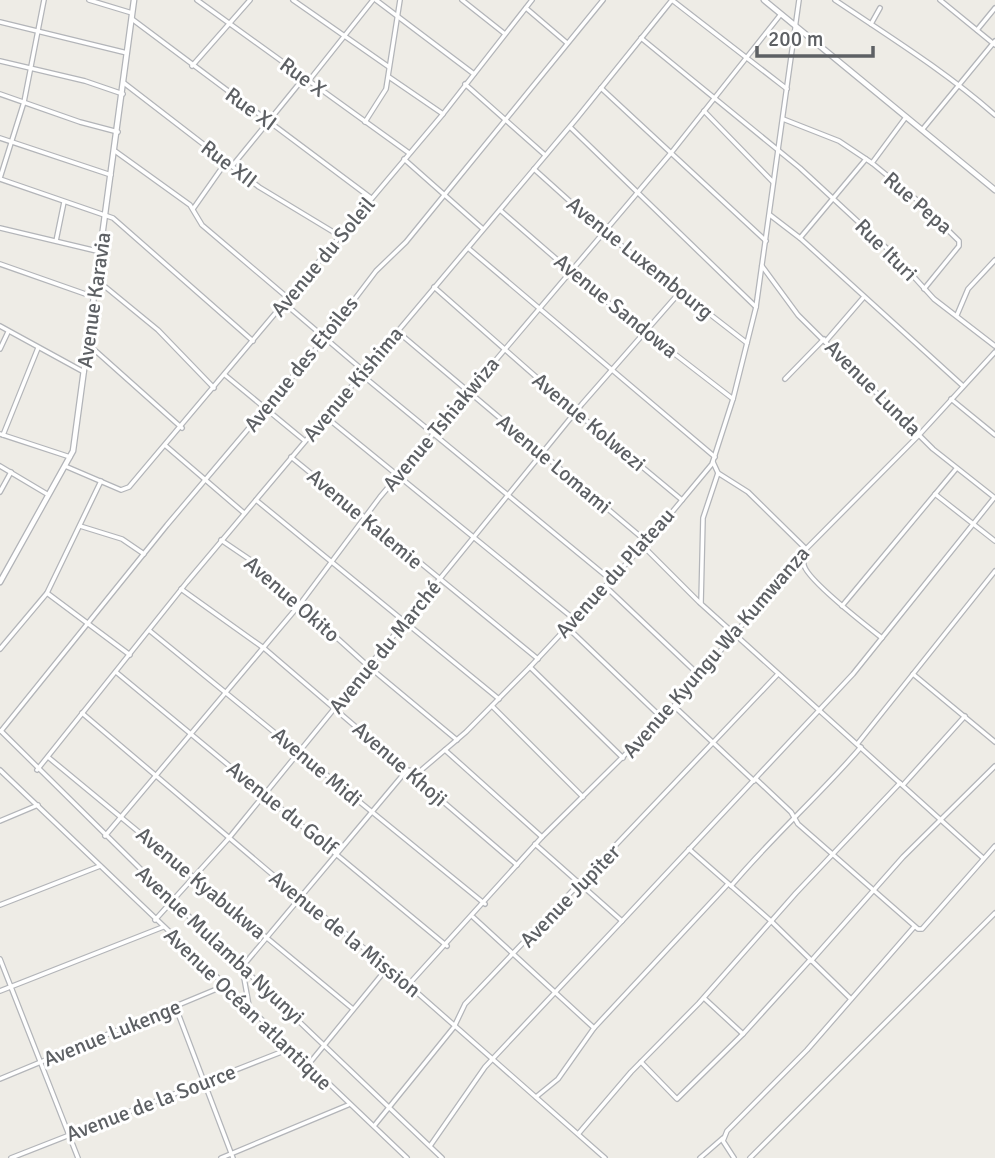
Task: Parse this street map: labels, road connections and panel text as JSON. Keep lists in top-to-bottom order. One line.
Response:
{"streets":{"street":["Rue X","Rue XI","Rue XII","Rue Pepa","Rue Ituri","Avenue du Soleil","Avenue Luxembourg","Avenue Karavia","Avenue Sandowa","Avenue des Etoiles","Avenue Kishima","Avenue Lunda","Avenue Kolwezi","Avenue Tshiakwiza","Avenue Lomami","Avenue Kalemie","Avenue du Plateau","Avenue Okito","Avenue du Marché","Avenue Kyungu Wa Kumwanza","Avenue Khoji","Avenue Midi","Avenue du Golf","Avenue Kyabukwa","Avenue Jupiter","Avenue de la Mission","Avenue Mulamba Nyunyi","Avenue Océan atlantique","Avenue Lukenge","Avenue de la Source"]},"crossings":[["Rue X","Avenue du Soleil"],["Rue XI","Avenue du Soleil"],["Rue XI","Avenue Karavia"],["Rue XII","Avenue du Soleil"],["Rue XII","Avenue Karavia"],["Rue Pepa","Rue Ituri"],["Rue Ituri","Avenue Kishima"],["Rue Ituri","Avenue Tshiakwiza"],["Rue Ituri","Avenue du Plateau"],["Rue Ituri","Avenue Kyungu Wa Kumwanza"],["Avenue du Soleil","Avenue Karavia"],["Avenue Luxembourg","Avenue Kishima"],["Avenue Luxembourg","Avenue Tshiakwiza"],["Avenue Luxembourg","Avenue du Plateau"],["Avenue Luxembourg","Avenue du Marché"],["Avenue Sandowa","Avenue Kishima"],["Avenue Sandowa","Avenue Tshiakwiza"],["Avenue Sandowa","Avenue du Plateau"],["Avenue Sandowa","Avenue du Marché"],["Avenue des Etoiles","Avenue Mulamba Nyunyi"],["Avenue Kishima","Avenue Kolwezi"],["Avenue Kishima","Avenue Lomami"],["Avenue Kishima","Avenue Kalemie"],["Avenue Kishima","Avenue Okito"],["Avenue Kishima","Avenue Khoji"],["Avenue Kishima","Avenue Midi"],["Avenue Kishima","Avenue du Golf"],["Avenue Kishima","Avenue Kyabukwa"],["Avenue Kishima","Avenue de la Mission"],["Avenue Kishima","Avenue Mulamba Nyunyi"],["Avenue Lunda","Avenue du Plateau"],["Avenue Lunda","Avenue Kyungu Wa Kumwanza"],["Avenue Kolwezi","Avenue Tshiakwiza"],["Avenue Kolwezi","Avenue du Plateau"],["Avenue Kolwezi","Avenue du Marché"],["Avenue Tshiakwiza","Avenue Lomami"],["Avenue Tshiakwiza","Avenue Kalemie"],["Avenue Tshiakwiza","Avenue Okito"],["Avenue Tshiakwiza","Avenue Khoji"],["Avenue Tshiakwiza","Avenue Midi"],["Avenue Tshiakwiza","Avenue du Golf"],["Avenue Tshiakwiza","Avenue Kyabukwa"],["Avenue Tshiakwiza","Avenue de la Mission"],["Avenue Tshiakwiza","Avenue Mulamba Nyunyi"],["Avenue Lomami","Avenue du Plateau"],["Avenue Lomami","Avenue du Marché"],["Avenue Lomami","Avenue Kyungu Wa Kumwanza"],["Avenue Lomami","Avenue Jupiter"],["Avenue Kalemie","Avenue du Plateau"],["Avenue Kalemie","Avenue du Marché"],["Avenue du Plateau","Avenue Okito"],["Avenue du Plateau","Avenue Khoji"],["Avenue du Plateau","Avenue Midi"],["Avenue du Plateau","Avenue du Golf"],["Avenue du Plateau","Avenue Kyabukwa"],["Avenue du Plateau","Avenue de la Mission"],["Avenue du Plateau","Avenue Mulamba Nyunyi"],["Avenue Okito","Avenue du Marché"],["Avenue du Marché","Avenue Khoji"],["Avenue du Marché","Avenue Midi"],["Avenue du Marché","Avenue du Golf"],["Avenue du Marché","Avenue Kyabukwa"],["Avenue du Marché","Avenue de la Mission"],["Avenue du Marché","Avenue Mulamba Nyunyi"],["Avenue du Marché","Avenue Océan atlantique"],["Avenue Kyungu Wa Kumwanza","Avenue Khoji"],["Avenue Kyungu Wa Kumwanza","Avenue Midi"],["Avenue Kyungu Wa Kumwanza","Avenue du Golf"],["Avenue Kyungu Wa Kumwanza","Avenue de la Mission"],["Avenue Jupiter","Avenue de la Mission"],["Avenue Jupiter","Avenue Mulamba Nyunyi"],["Avenue Jupiter","Avenue Océan atlantique"],["Avenue Océan atlantique","Avenue Lukenge"],["Avenue Océan atlantique","Avenue de la Source"]],"scale_bar":"200 m"}
